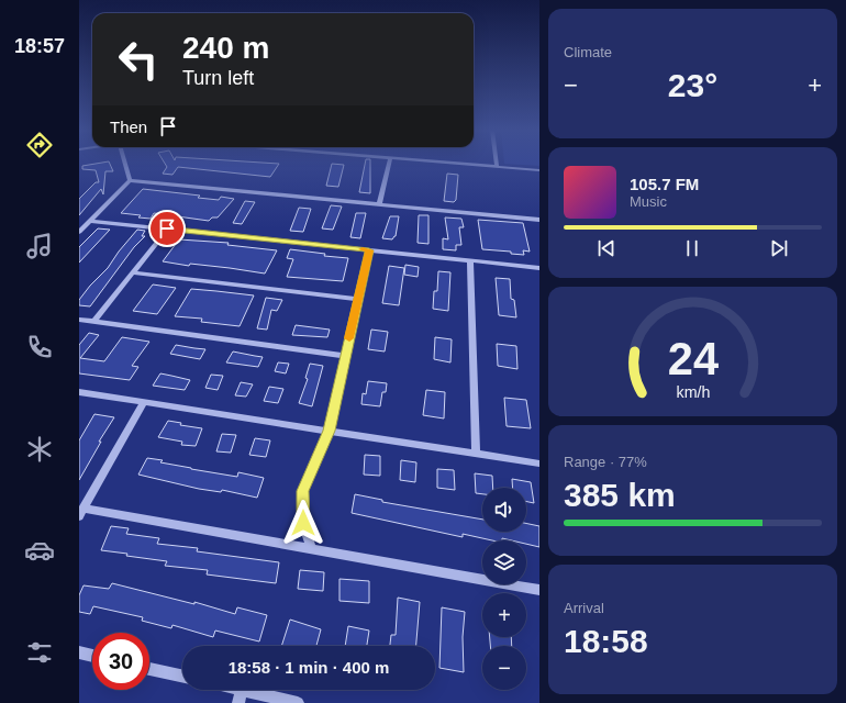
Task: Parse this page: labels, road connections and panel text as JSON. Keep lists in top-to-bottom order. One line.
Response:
{"page":{"tabs":"18:57","tile":["Climate",["Range · 77%","385 km"],["Arrival","18:58"]],"turn":["240 m","Turn left"],"heat":["−","23°","+"],"then":"Then","song":["105.7 FM","Music"],"map_buttons":["+","−"],"limit":"30","trip":"18:58 · 1 min · 400 m","gauge":["24","km/h"]}}
